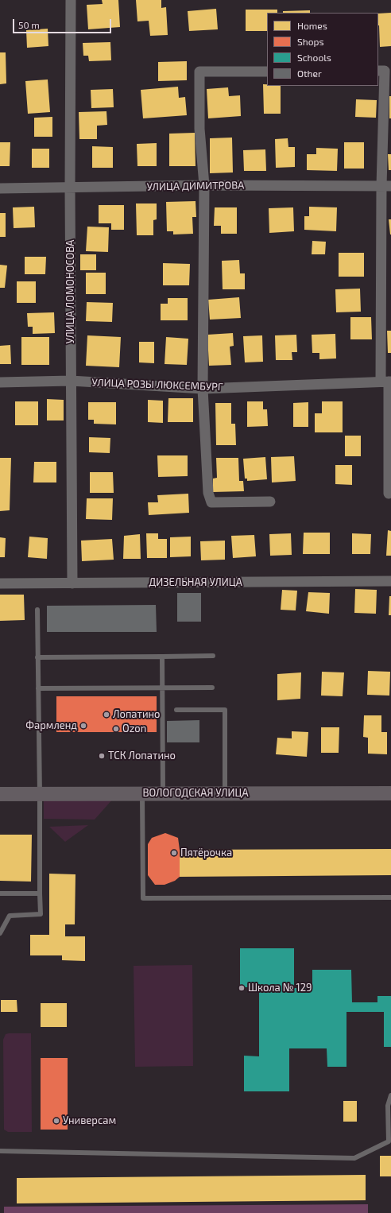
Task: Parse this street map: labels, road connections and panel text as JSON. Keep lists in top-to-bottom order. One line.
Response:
{"streets":{"main road":["ВОЛОГОДСКАЯ УЛИЦА"],"street":["УЛИЦА ДИМИТРОВА","УЛИЦА ЛОМОНОСОВА","УЛИЦА РОЗЫ ЛЮКСЕМБУРГ","ДИЗЕЛЬНАЯ УЛИЦА"]},"crossings":[["УЛИЦА ДИМИТРОВА","УЛИЦА ЛОМОНОСОВА"],["УЛИЦА ЛОМОНОСОВА","УЛИЦА РОЗЫ ЛЮКСЕМБУРГ"],["УЛИЦА ЛОМОНОСОВА","ДИЗЕЛЬНАЯ УЛИЦА"]],"places":["Лопатино","Фармленд","Ozon","ТСК Лопатино","Пятёрочка","Школа № 129","Универсам"],"legend":["Homes","Shops","Schools","Other"],"scale_bar":"50 m"}
